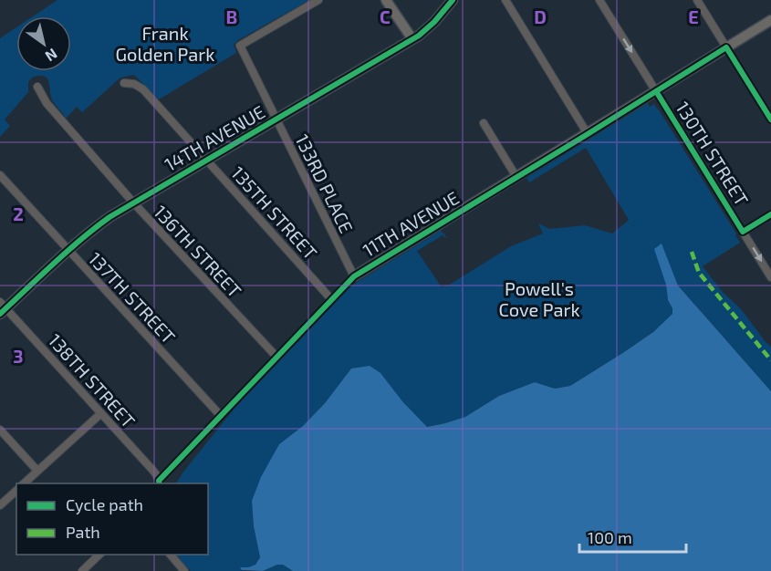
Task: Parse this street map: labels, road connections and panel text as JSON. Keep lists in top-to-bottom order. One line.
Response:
{"streets":{"street":["14TH AVENUE","130TH STREET","133RD PLACE","135TH STREET","11TH AVENUE","136TH STREET","137TH STREET","138TH STREET"]},"crossings":[["14TH AVENUE","133RD PLACE"],["14TH AVENUE","135TH STREET"],["14TH AVENUE","136TH STREET"],["14TH AVENUE","137TH STREET"],["14TH AVENUE","138TH STREET"],["130TH STREET","11TH AVENUE"],["133RD PLACE","11TH AVENUE"],["135TH STREET","11TH AVENUE"],["11TH AVENUE","136TH STREET"],["11TH AVENUE","137TH STREET"],["11TH AVENUE","138TH STREET"]],"one_way":["130TH STREET"],"parks":["Frank Golden Park","Powell's Cove Park"],"legend":["Cycle path","Path"],"scale_bar":"100 m","north":"bottom right","grid":{"columns":["B","C","D","E"],"rows":["2","3"]}}
